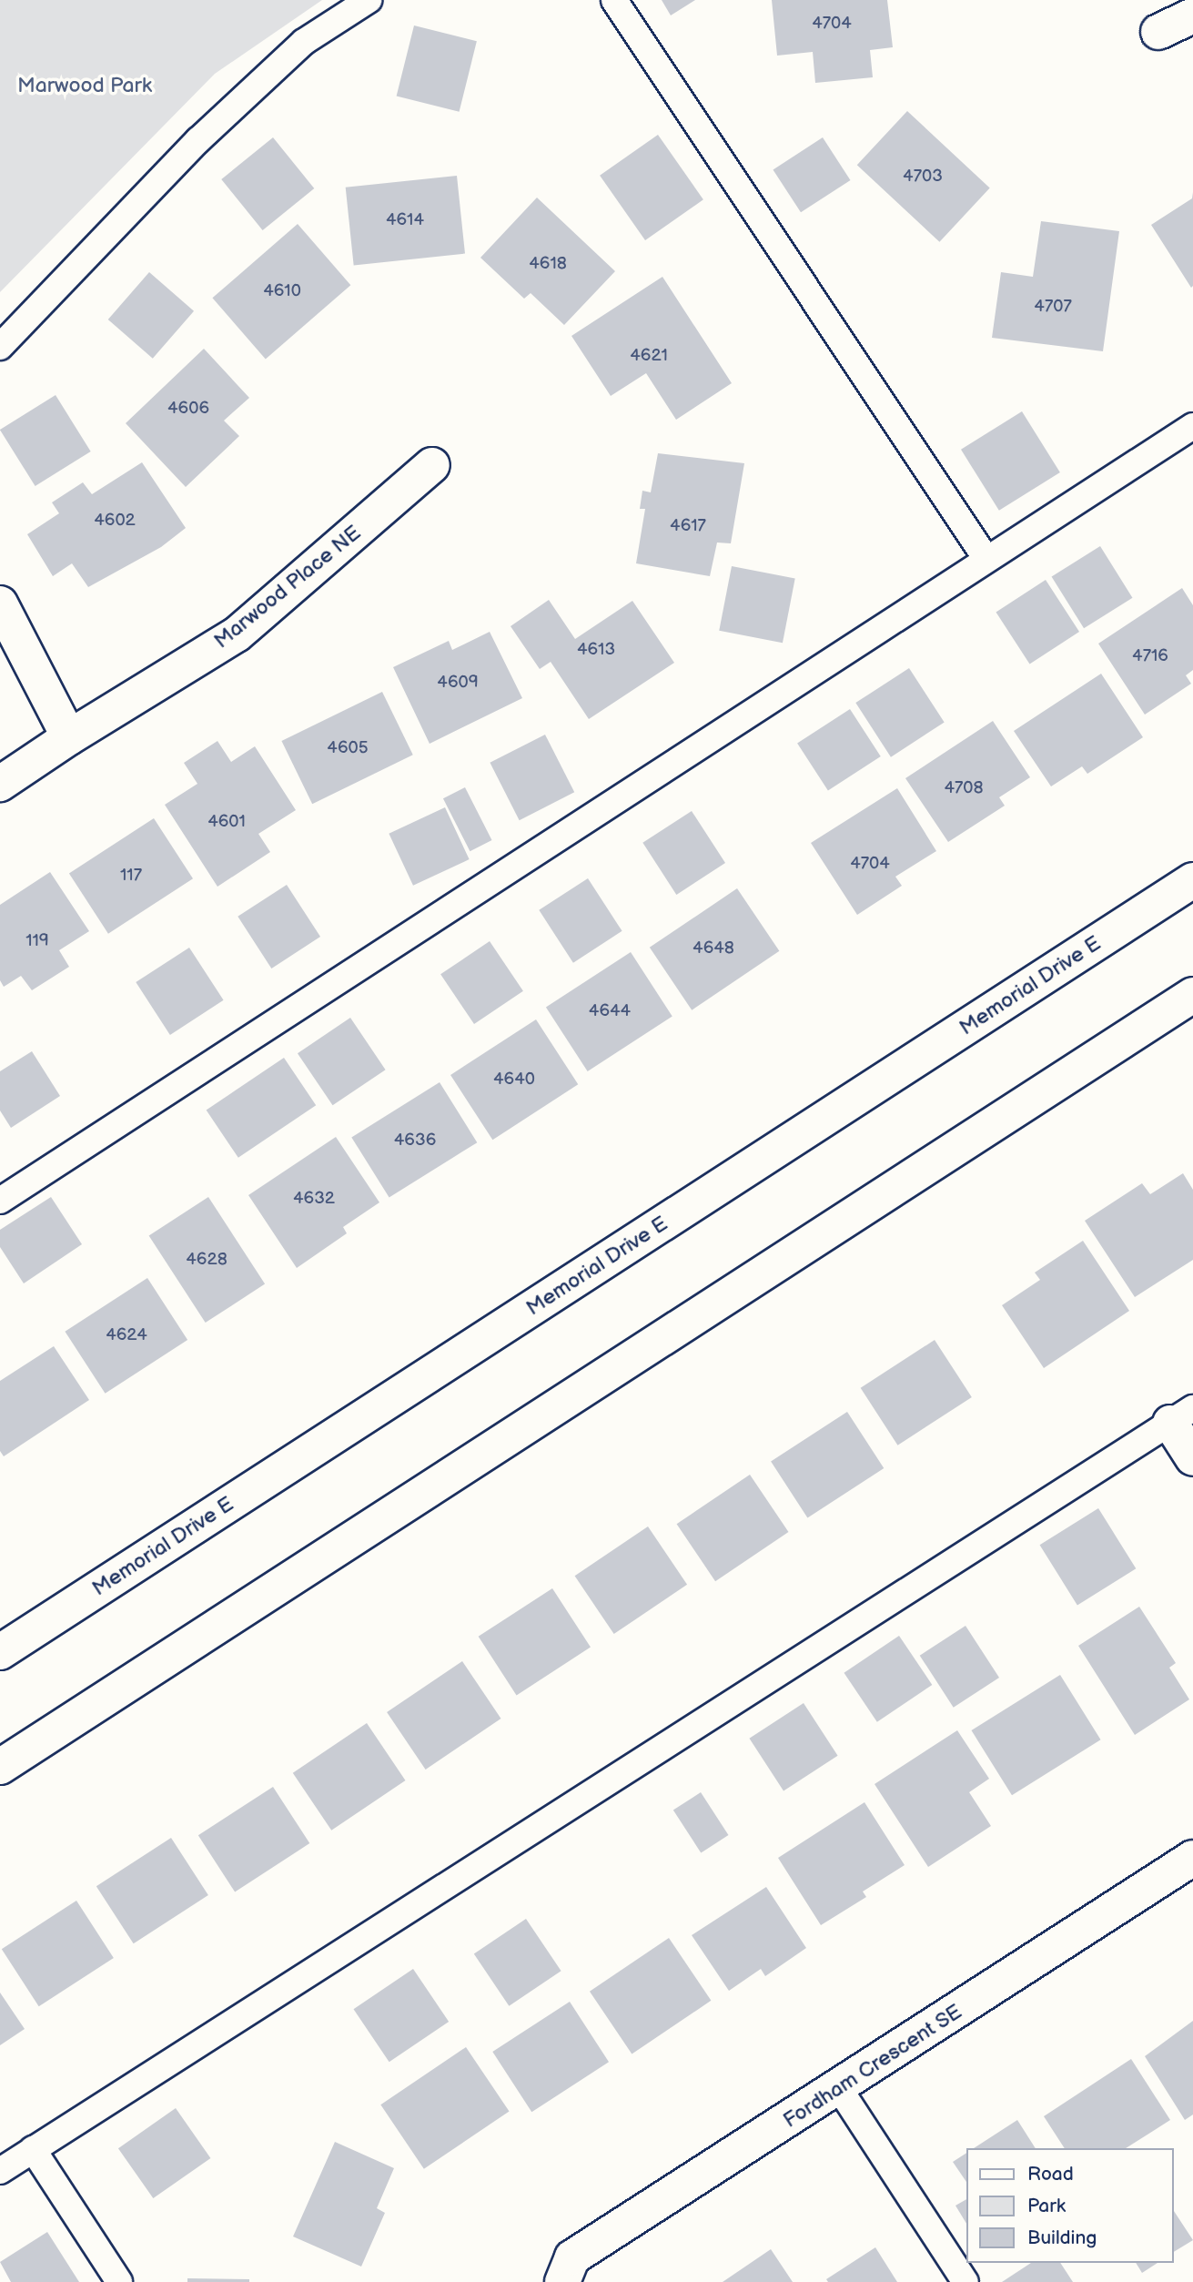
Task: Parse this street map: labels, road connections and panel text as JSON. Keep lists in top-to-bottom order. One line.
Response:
{"streets":{"main road":["Marwood Place NE","Memorial Drive E","Fordham Crescent SE"]},"parks":["Marwood Park"],"house_numbers":["4704","4703","4614","4618","4610","4707","4621","4606","4602","4617","4613","4716","4609","4605","4708","4601","4704","117","119","4648","4644","4640","4636","4632","4628","4624"],"legend":["Road","Park","Building"]}
